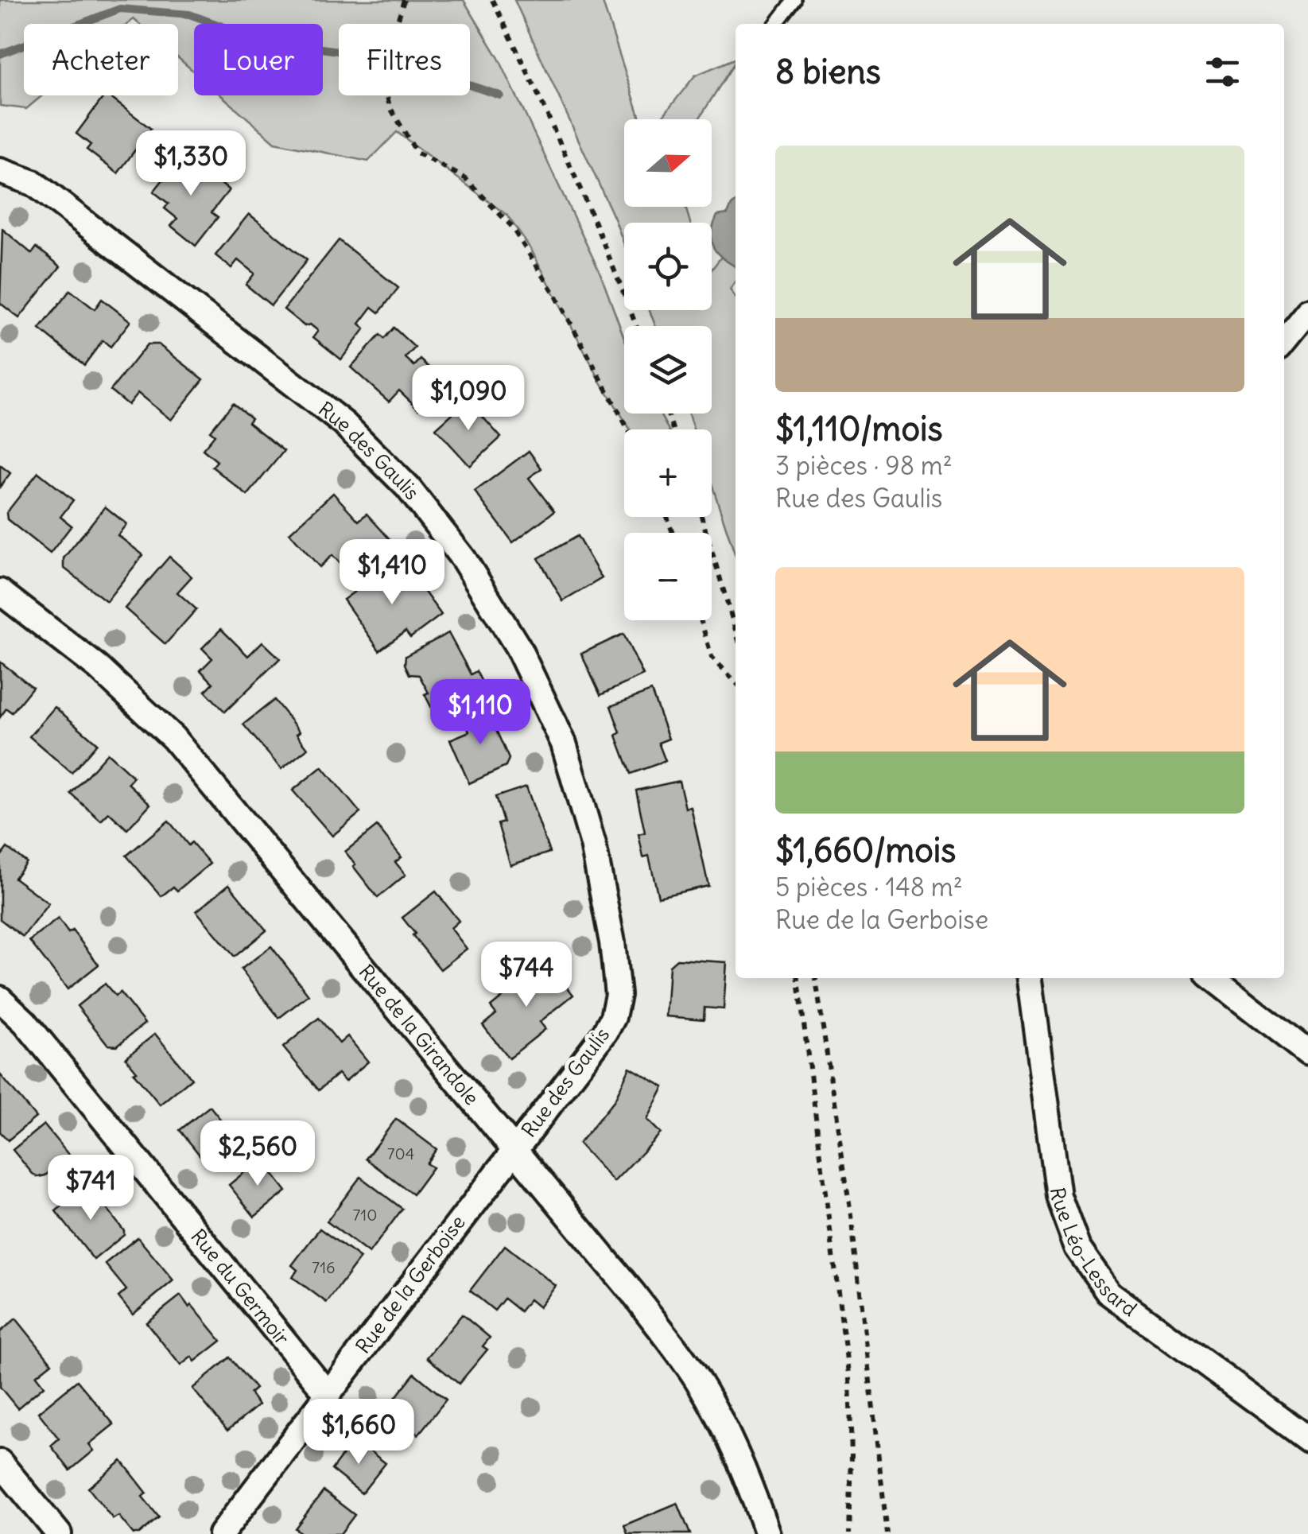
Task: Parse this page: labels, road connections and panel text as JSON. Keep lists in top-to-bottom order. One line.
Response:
{"streets":{"street":["Rue des Gaulis","Rue de la Girandole","Rue Léo-Lessard","Rue de la Gerboise","Rue du Germoir"]},"crossings":[["Rue des Gaulis","Rue de la Girandole"],["Rue des Gaulis","Rue de la Gerboise"],["Rue de la Girandole","Rue de la Gerboise"],["Rue de la Gerboise","Rue du Germoir"]],"house_numbers":["704","710","716"],"north":"right","page":{"chip":["Acheter","Louer","Filtres"],"heading":"8 biens","map_buttons":["+","−"],"list":[{"name":"$1,110/mois","note":"3 pièces · 98 m² · Rue des Gaulis"},{"name":"$1,660/mois","note":"5 pièces · 148 m² · Rue de la Gerboise"}],"price":["$1,330","$1,090","$1,410","$1,110","$744","$2,560","$741","$1,660"]}}
